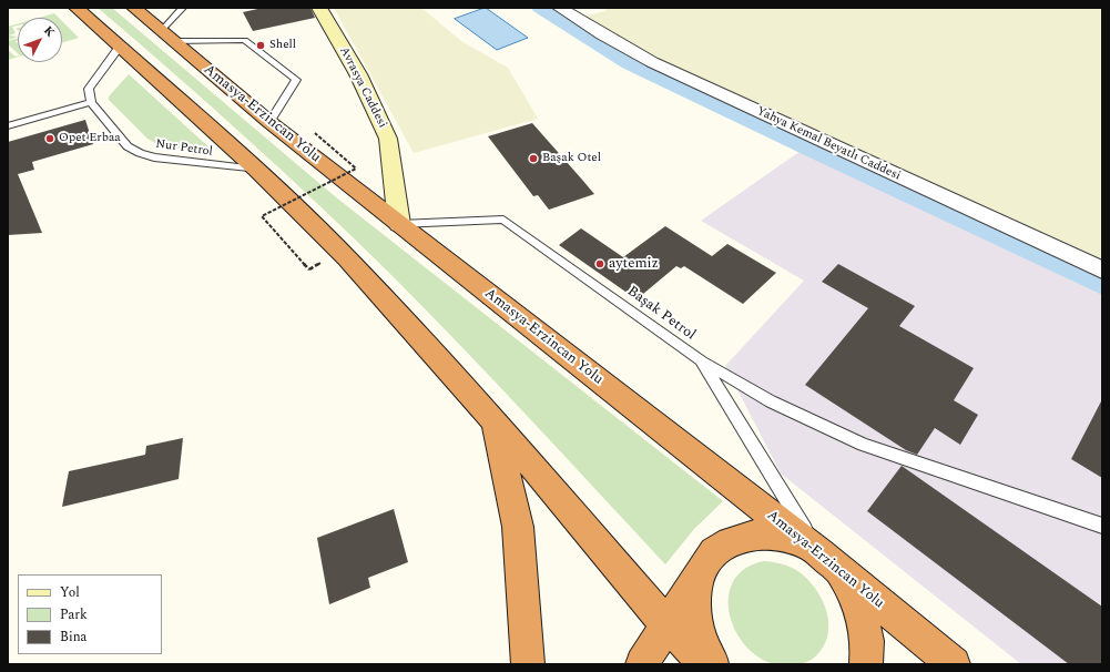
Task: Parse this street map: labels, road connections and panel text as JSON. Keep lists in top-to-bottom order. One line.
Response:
{"streets":{"highway":["Amasya-Erzincan Yolu"],"street":["Avrasya Caddesi","Yahya Kemal Beyatlı Caddesi"],"lane":["Nur Petrol","Başak Petrol"]},"crossings":[["Avrasya Caddesi","Amasya-Erzincan Yolu"],["Avrasya Caddesi","Başak Petrol"],["Amasya-Erzincan Yolu","Başak Petrol"]],"places":["Shell","Opet Erbaa","Başak Otel","aytemiz"],"legend":["Yol","Park","Bina"],"north":"top right"}
